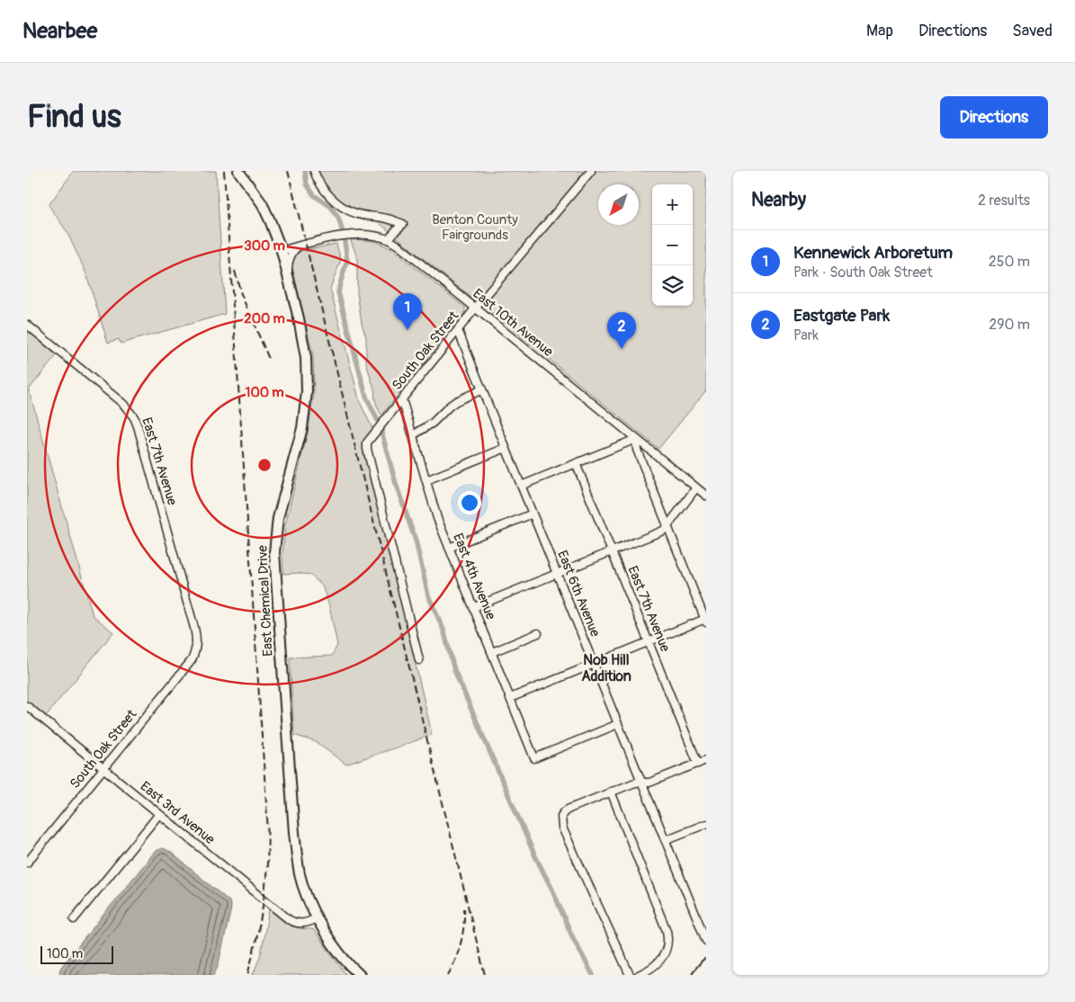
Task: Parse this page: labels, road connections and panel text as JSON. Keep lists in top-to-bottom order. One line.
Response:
{"streets":{"main road":["East Chemical Drive"],"street":["East 10th Avenue","South Oak Street","East 7th Avenue","East 4th Avenue","East 6th Avenue","East 3rd Avenue"]},"crossings":[["East 10th Avenue","South Oak Street"],["East 10th Avenue","East Chemical Drive"],["South Oak Street","East 7th Avenue"],["South Oak Street","East 4th Avenue"],["South Oak Street","East 6th Avenue"],["South Oak Street","East 3rd Avenue"],["East 4th Avenue","East 6th Avenue"],["East Chemical Drive","East 3rd Avenue"]],"districts":["Nob Hill Addition"],"parks":["Benton County Fairgrounds"],"scale_bar":"100 m","north":"bottom left","page":{"header":"Nearbee","nav":["Map","Directions","Saved"],"buttons":"Directions","title":"Find us","heading":["Nearby","2 results"],"map_buttons":["+","−"],"list":[{"mark":"1","name":"Kennewick Arboretum","note":"Park · South Oak Street","value":"250 m"},{"mark":"2","name":"Eastgate Park","note":"Park","value":"290 m"}],"pins":["1","2"],"scale":"100 m"},"rings":["300 m","200 m","100 m"]}
